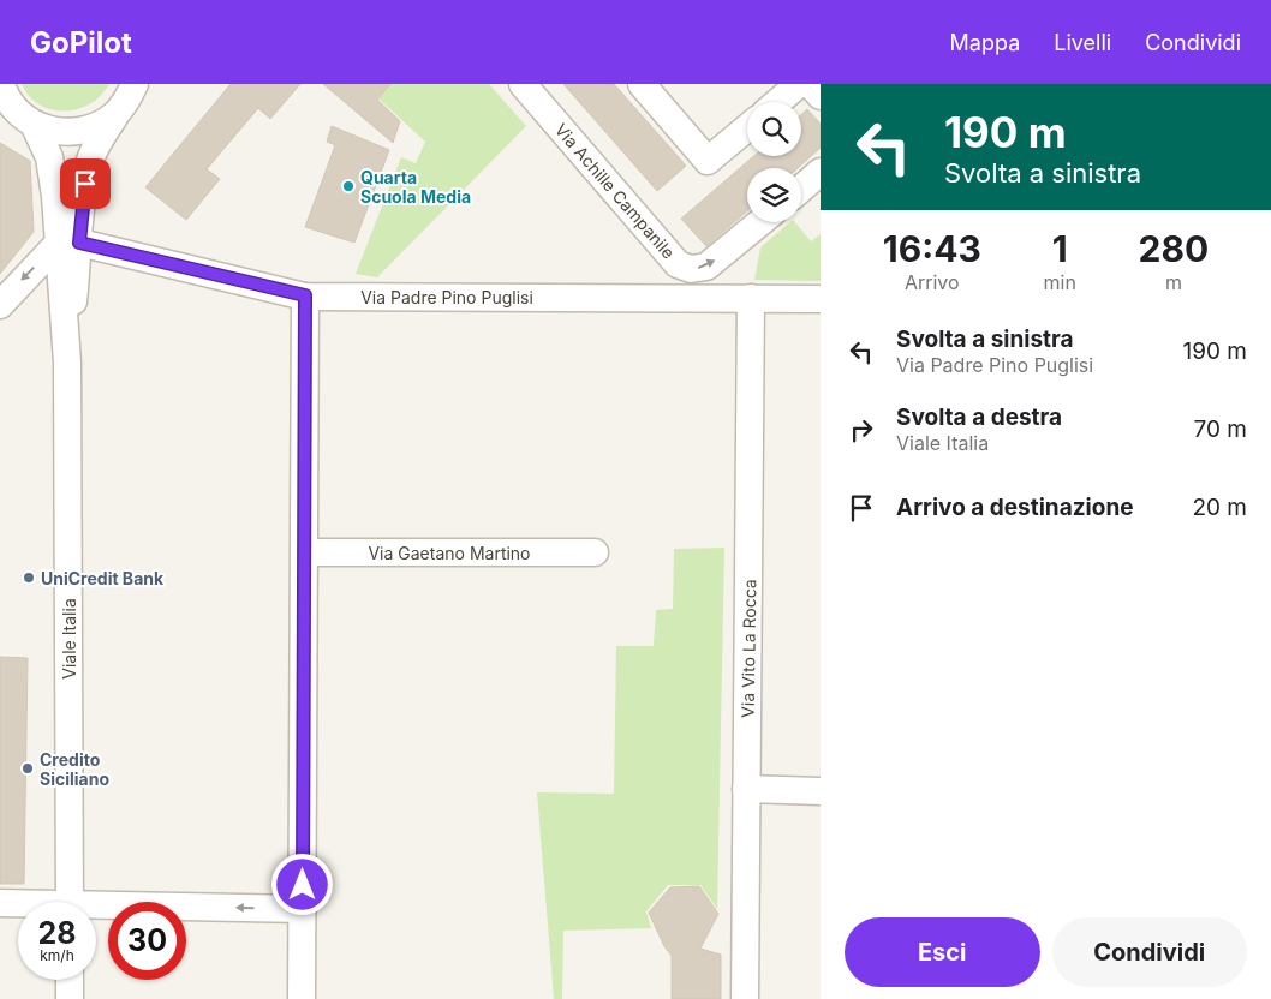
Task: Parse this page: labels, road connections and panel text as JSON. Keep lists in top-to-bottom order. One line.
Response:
{"streets":{"street":["Via Achille Campanile","Via Padre Pino Puglisi","Via Gaetano Martino","Viale Italia","Via Vito La Rocca"]},"crossings":[["Via Padre Pino Puglisi","Viale Italia"],["Via Padre Pino Puglisi","Via Vito La Rocca"]],"one_way":["Via Achille Campanile"],"places":["Quarta Scuola Media","UniCredit Bank","Credito Siciliano"],"page":{"header":"GoPilot","nav":["Mappa","Livelli","Condividi"],"turn":["190 m","Svolta a sinistra"],"eta":["16:43","Arrivo","1","min","280","m"],"list":[{"name":"Svolta a sinistra","note":"Via Padre Pino Puglisi","value":"190 m"},{"name":"Svolta a destra","note":"Viale Italia","value":"70 m"},{"name":"Arrivo a destinazione","value":"20 m"}],"speed":"28 km/h","limit":"30","buttons":["Esci","Condividi"]}}
